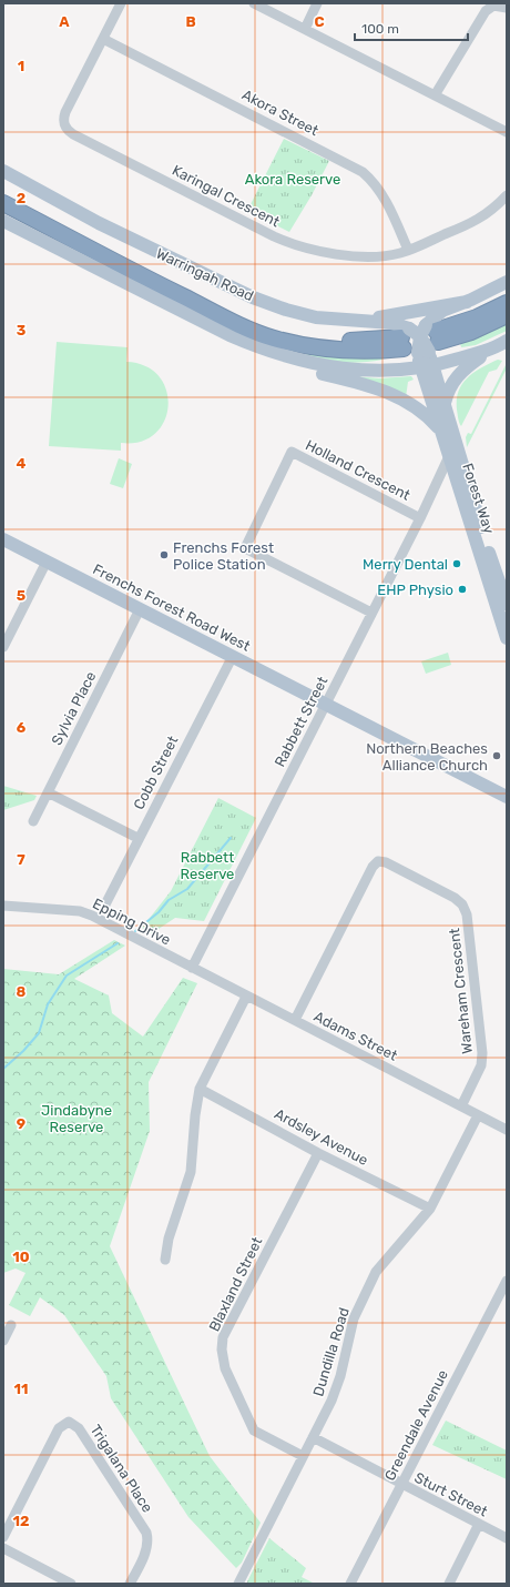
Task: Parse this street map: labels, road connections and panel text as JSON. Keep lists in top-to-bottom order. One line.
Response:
{"streets":{"highway":["Warringah Road"],"main road":["Forest Way","Frenchs Forest Road West"],"street":["Akora Street","Karingal Crescent","Holland Crescent","Sylvia Place","Rabbett Street","Cobb Street","Epping Drive","Wareham Crescent","Adams Street","Ardsley Avenue","Blaxland Street","Dundilla Road","Greendale Avenue","Trigalana Place","Sturt Street"]},"crossings":[["Akora Street","Karingal Crescent"],["Holland Crescent","Rabbett Street"],["Forest Way","Rabbett Street"],["Frenchs Forest Road West","Sylvia Place"],["Frenchs Forest Road West","Rabbett Street"],["Frenchs Forest Road West","Cobb Street"],["Rabbett Street","Epping Drive"],["Rabbett Street","Adams Street"],["Epping Drive","Adams Street"],["Wareham Crescent","Adams Street"],["Adams Street","Dundilla Road"],["Ardsley Avenue","Blaxland Street"],["Ardsley Avenue","Dundilla Road"],["Blaxland Street","Dundilla Road"],["Dundilla Road","Sturt Street"],["Greendale Avenue","Sturt Street"]],"parks":["Akora Reserve","Rabbett Reserve","Jindabyne Reserve"],"places":["Frenchs Forest Police Station","Merry Dental","EHP Physio","Northern Beaches Alliance Church"],"scale_bar":"100 m","grid":{"columns":["A","B","C"],"rows":["1","2","3","4","5","6","7","8","9","10","11","12"]}}
